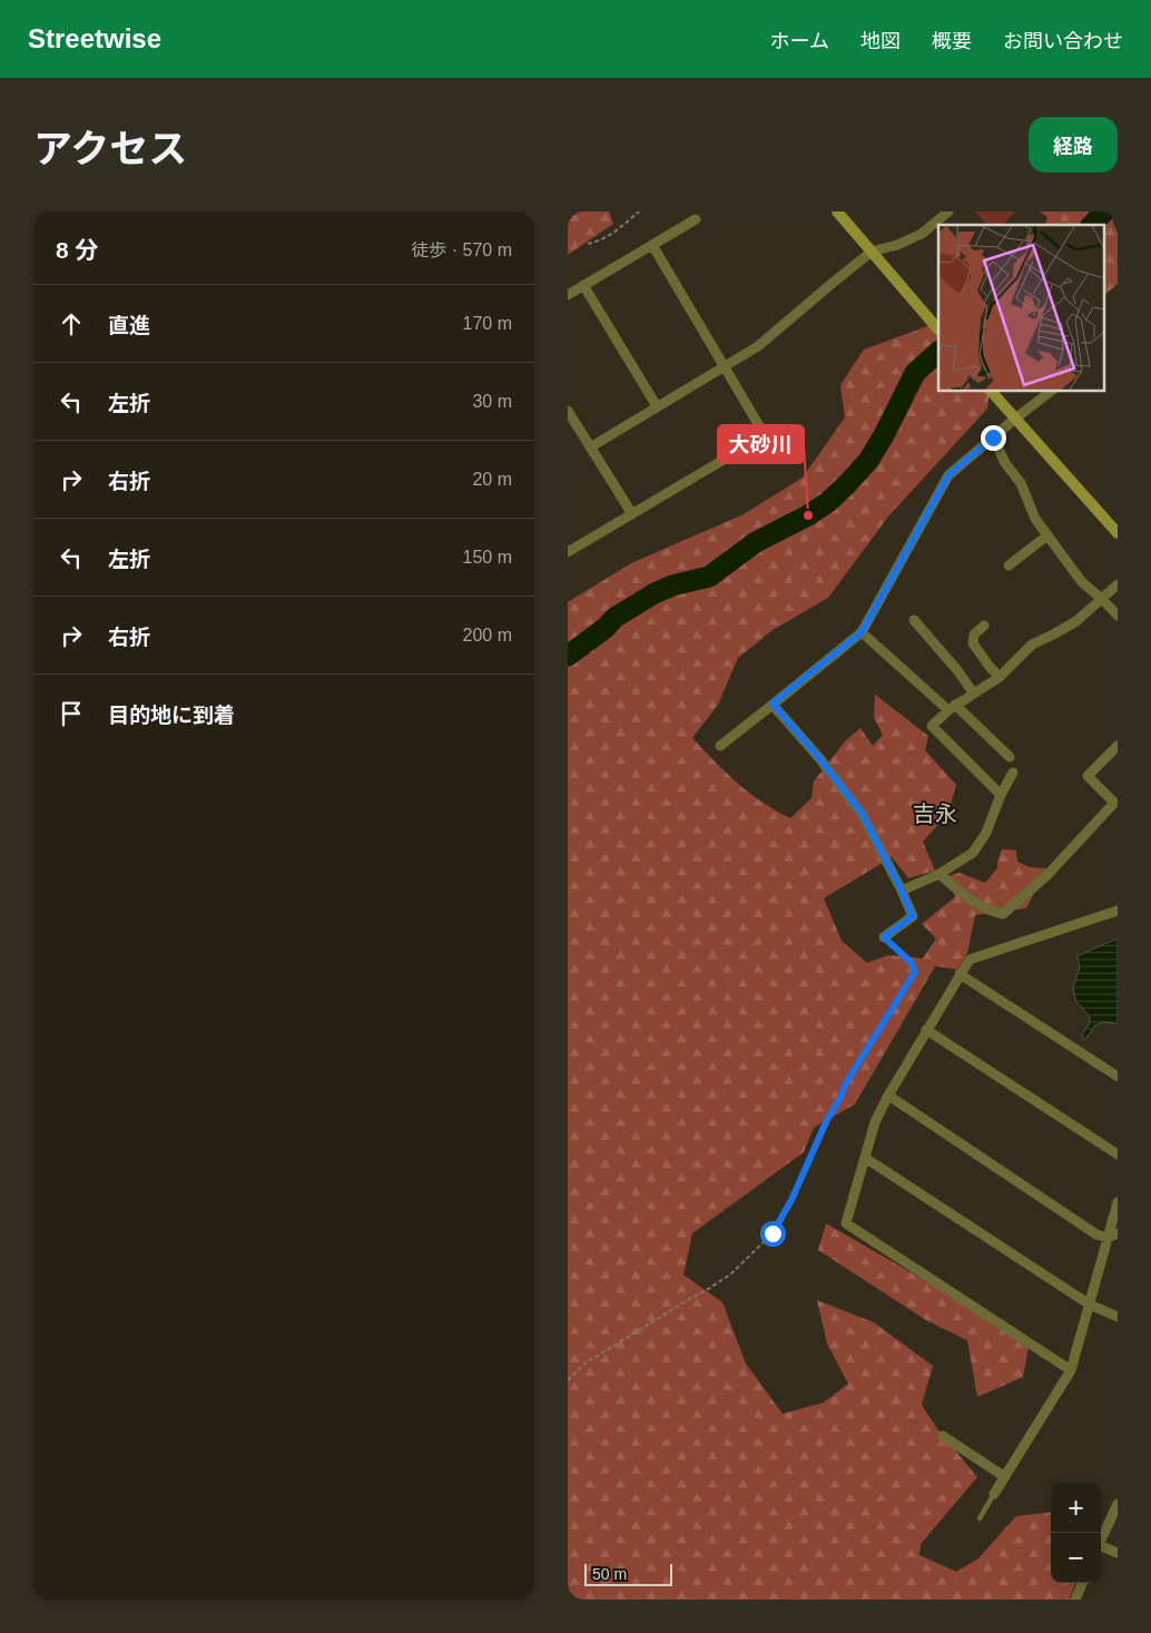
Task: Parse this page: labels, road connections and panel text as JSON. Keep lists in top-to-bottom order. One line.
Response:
{"districts":["吉永"],"places":["大砂川"],"scale_bar":"50 m","page":{"header":"Streetwise","nav":["ホーム","地図","概要","お問い合わせ"],"title":"アクセス","buttons":"経路","heading":["8 分","徒歩 · 570 m"],"list":[["直進","170 m"],["左折","30 m"],["右折","20 m"],["左折","150 m"],["右折","200 m"],"目的地に到着"],"map_buttons":["+","−"],"scale":"50 m"}}
